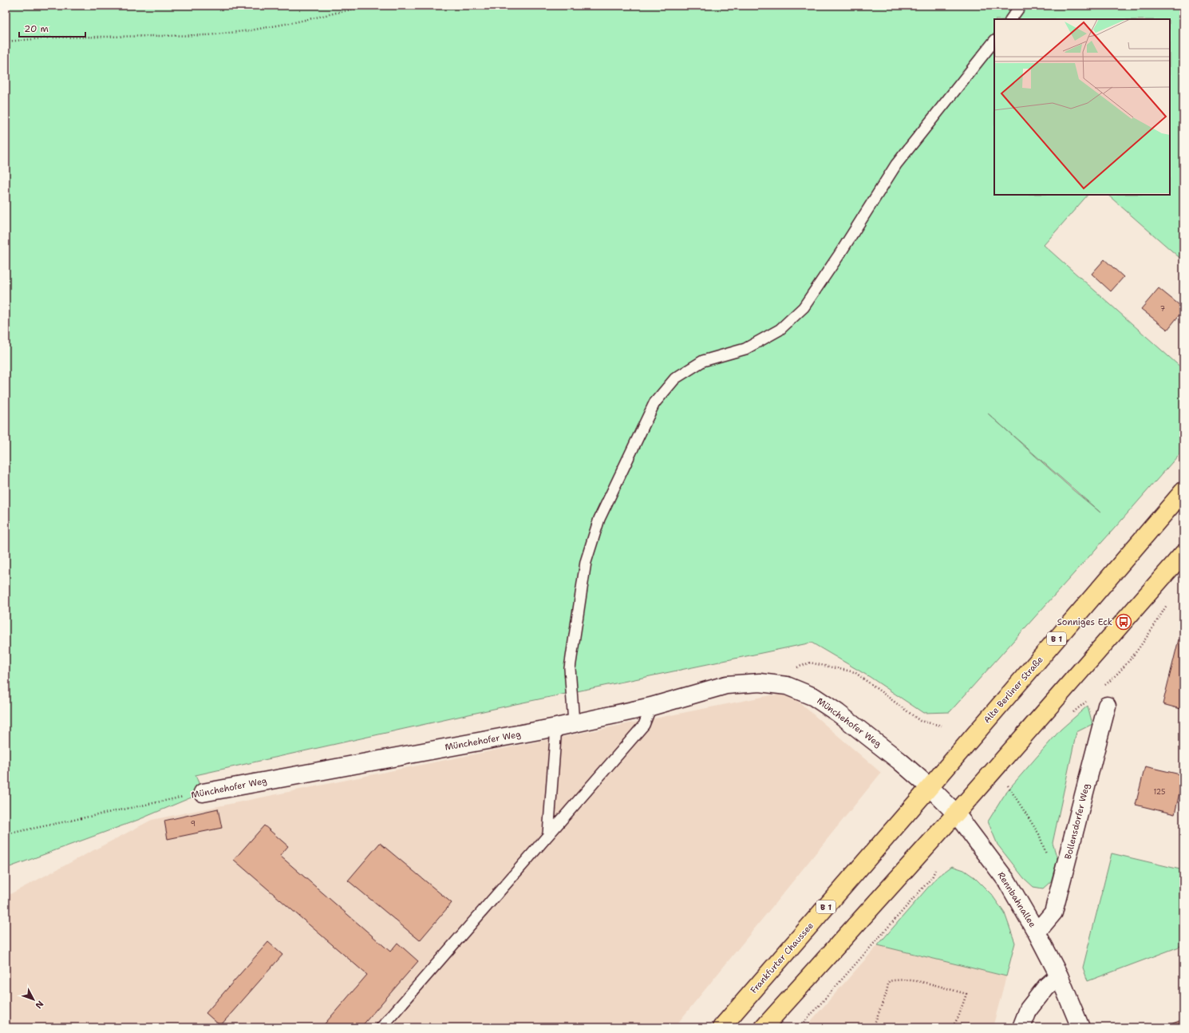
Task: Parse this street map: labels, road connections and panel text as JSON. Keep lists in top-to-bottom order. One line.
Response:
{"streets":{"main road":["B 1","Alte Berliner Straße","Frankfurter Chaussee"],"street":["Münchehofer Weg","Bollensdorfer Weg","Rennbahnallee"]},"crossings":[["Alte Berliner Straße","Münchehofer Weg"],["Alte Berliner Straße","Rennbahnallee"],["Alte Berliner Straße","Frankfurter Chaussee"],["Münchehofer Weg","Rennbahnallee"],["Münchehofer Weg","Frankfurter Chaussee"],["Bollensdorfer Weg","Rennbahnallee"],["Rennbahnallee","Frankfurter Chaussee"]],"places":{"bus stop":["Sonniges Eck"]},"house_numbers":["7","125","9"],"scale_bar":"20 m","north":"bottom right"}
